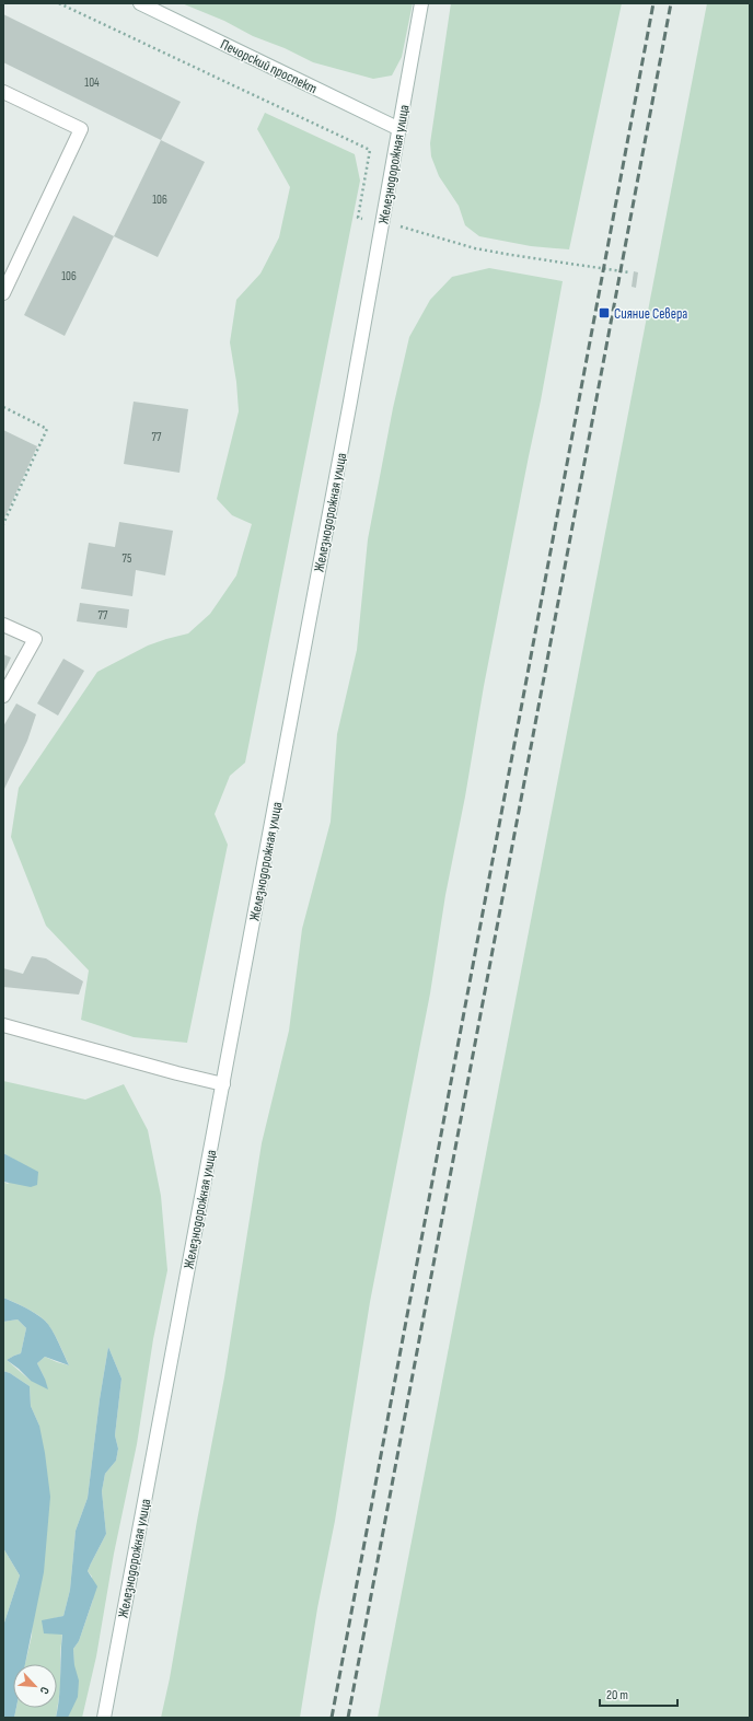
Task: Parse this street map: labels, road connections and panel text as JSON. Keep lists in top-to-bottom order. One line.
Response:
{"streets":{"main road":["Печорский проспект","Железнодорожная улица"]},"crossings":[["Печорский проспект","Железнодорожная улица"]],"places":{"transit":["Сияние Севера"]},"house_numbers":["104","106","106","77","75","77"],"scale_bar":"20 m","north":"bottom right"}
